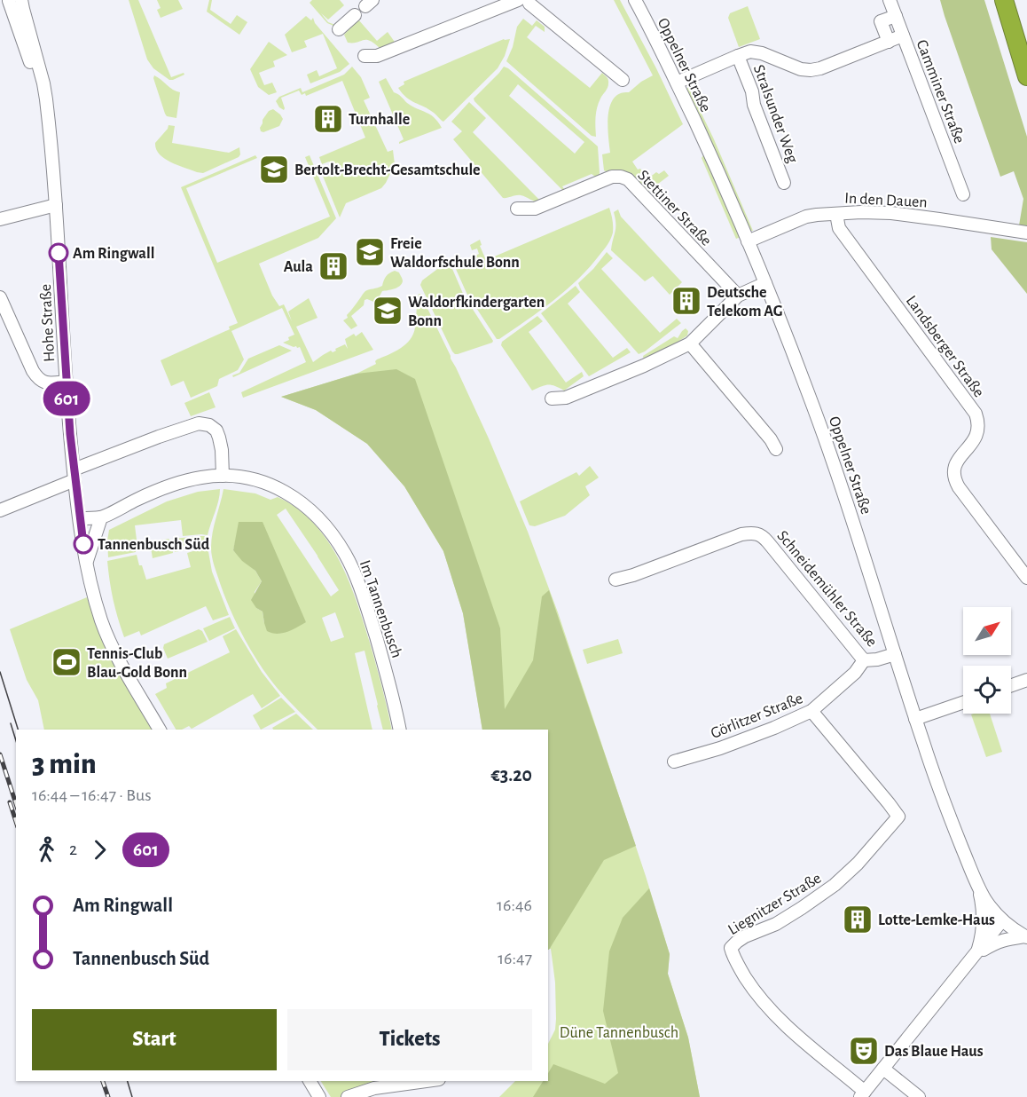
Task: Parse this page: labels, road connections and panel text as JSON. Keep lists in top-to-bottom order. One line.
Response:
{"streets":{"street":["Oppelner Straße","Camminer Straße","Stralsunder Weg","In den Dauen","Stettiner Straße","Hohe Straße","Landsberger Straße","Schneidemühler Straße","Im Tannenbusch","Görlitzer Straße","Liegnitzer Straße"]},"crossings":[["Oppelner Straße","In den Dauen"],["Oppelner Straße","Schneidemühler Straße"],["In den Dauen","Landsberger Straße"],["Hohe Straße","Im Tannenbusch"],["Schneidemühler Straße","Görlitzer Straße"],["Görlitzer Straße","Liegnitzer Straße"]],"parks":["Düne Tannenbusch"],"places":{"building":["Turnhalle","Aula","Deutsche Telekom AG","Lotte-Lemke-Haus"],"school or university":["Bertolt-Brecht-Gesamtschule","Freie Waldorfschule Bonn","Waldorfkindergarten Bonn"],"other":["Am Ringwall","Tannenbusch Süd"],"sports":["Tennis-Club Blau-Gold Bonn"],"theatre":["Das Blaue Haus"]},"lines":["bus line 601"],"north":"top right","page":{"on_map":"601","heading":["3 min","16:44 – 16:47 · Bus","€3.20"],"legs":["2","601"],"list":[{"name":"Am Ringwall","value":"16:46"},{"name":"Tannenbusch Süd","value":"16:47"}],"buttons":["Start","Tickets"]}}
